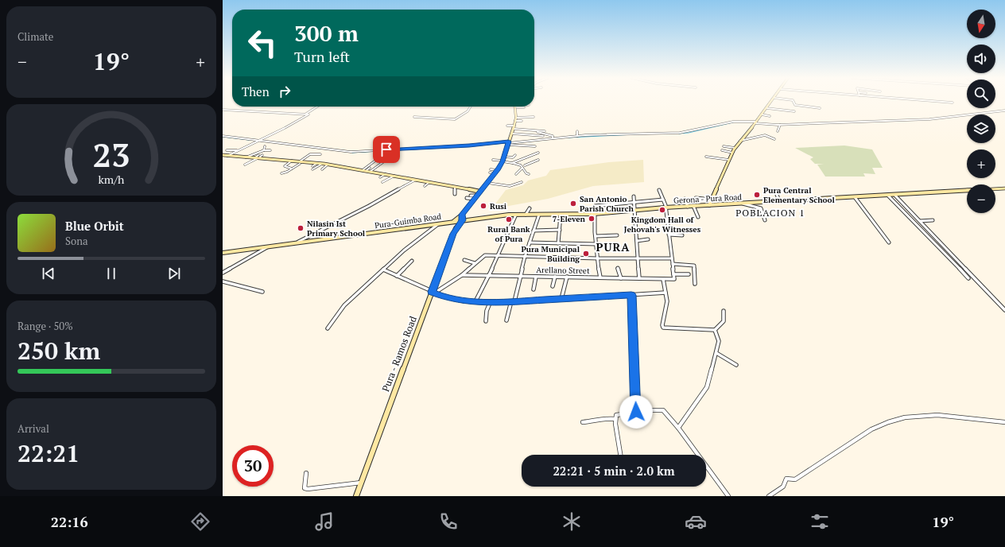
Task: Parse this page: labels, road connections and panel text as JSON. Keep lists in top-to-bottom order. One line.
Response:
{"streets":{"main road":["Gerona - Pura Road","Pura-Guimba Road","Pura - Ramos Road"],"street":["Arellano Street"]},"crossings":[["Gerona - Pura Road","Pura-Guimba Road"],["Gerona - Pura Road","Pura - Ramos Road"],["Pura-Guimba Road","Pura - Ramos Road"]],"districts":["POBLACION 1","PURA"],"places":["Pura Central Elementary School","San Antonio Parish Church","Rusi","Kingdom Hall of Jehovah's Witnesses","7-Eleven","Rural Bank of Pura","Nilasin Ist Primary School","Pura Municipal Building"],"north":"bottom","page":{"tile":["Climate",["Range · 50%","250 km"],["Arrival","22:21"]],"map_buttons":["+","−"],"turn":["300 m","Turn left"],"heat":["−","19°","+"],"then":"Then","song":["Blue Orbit","Sona"],"limit":"30","trip":"22:21 · 5 min · 2.0 km","tabs":["22:16","19°"],"gauge":["23","km/h"]}}
